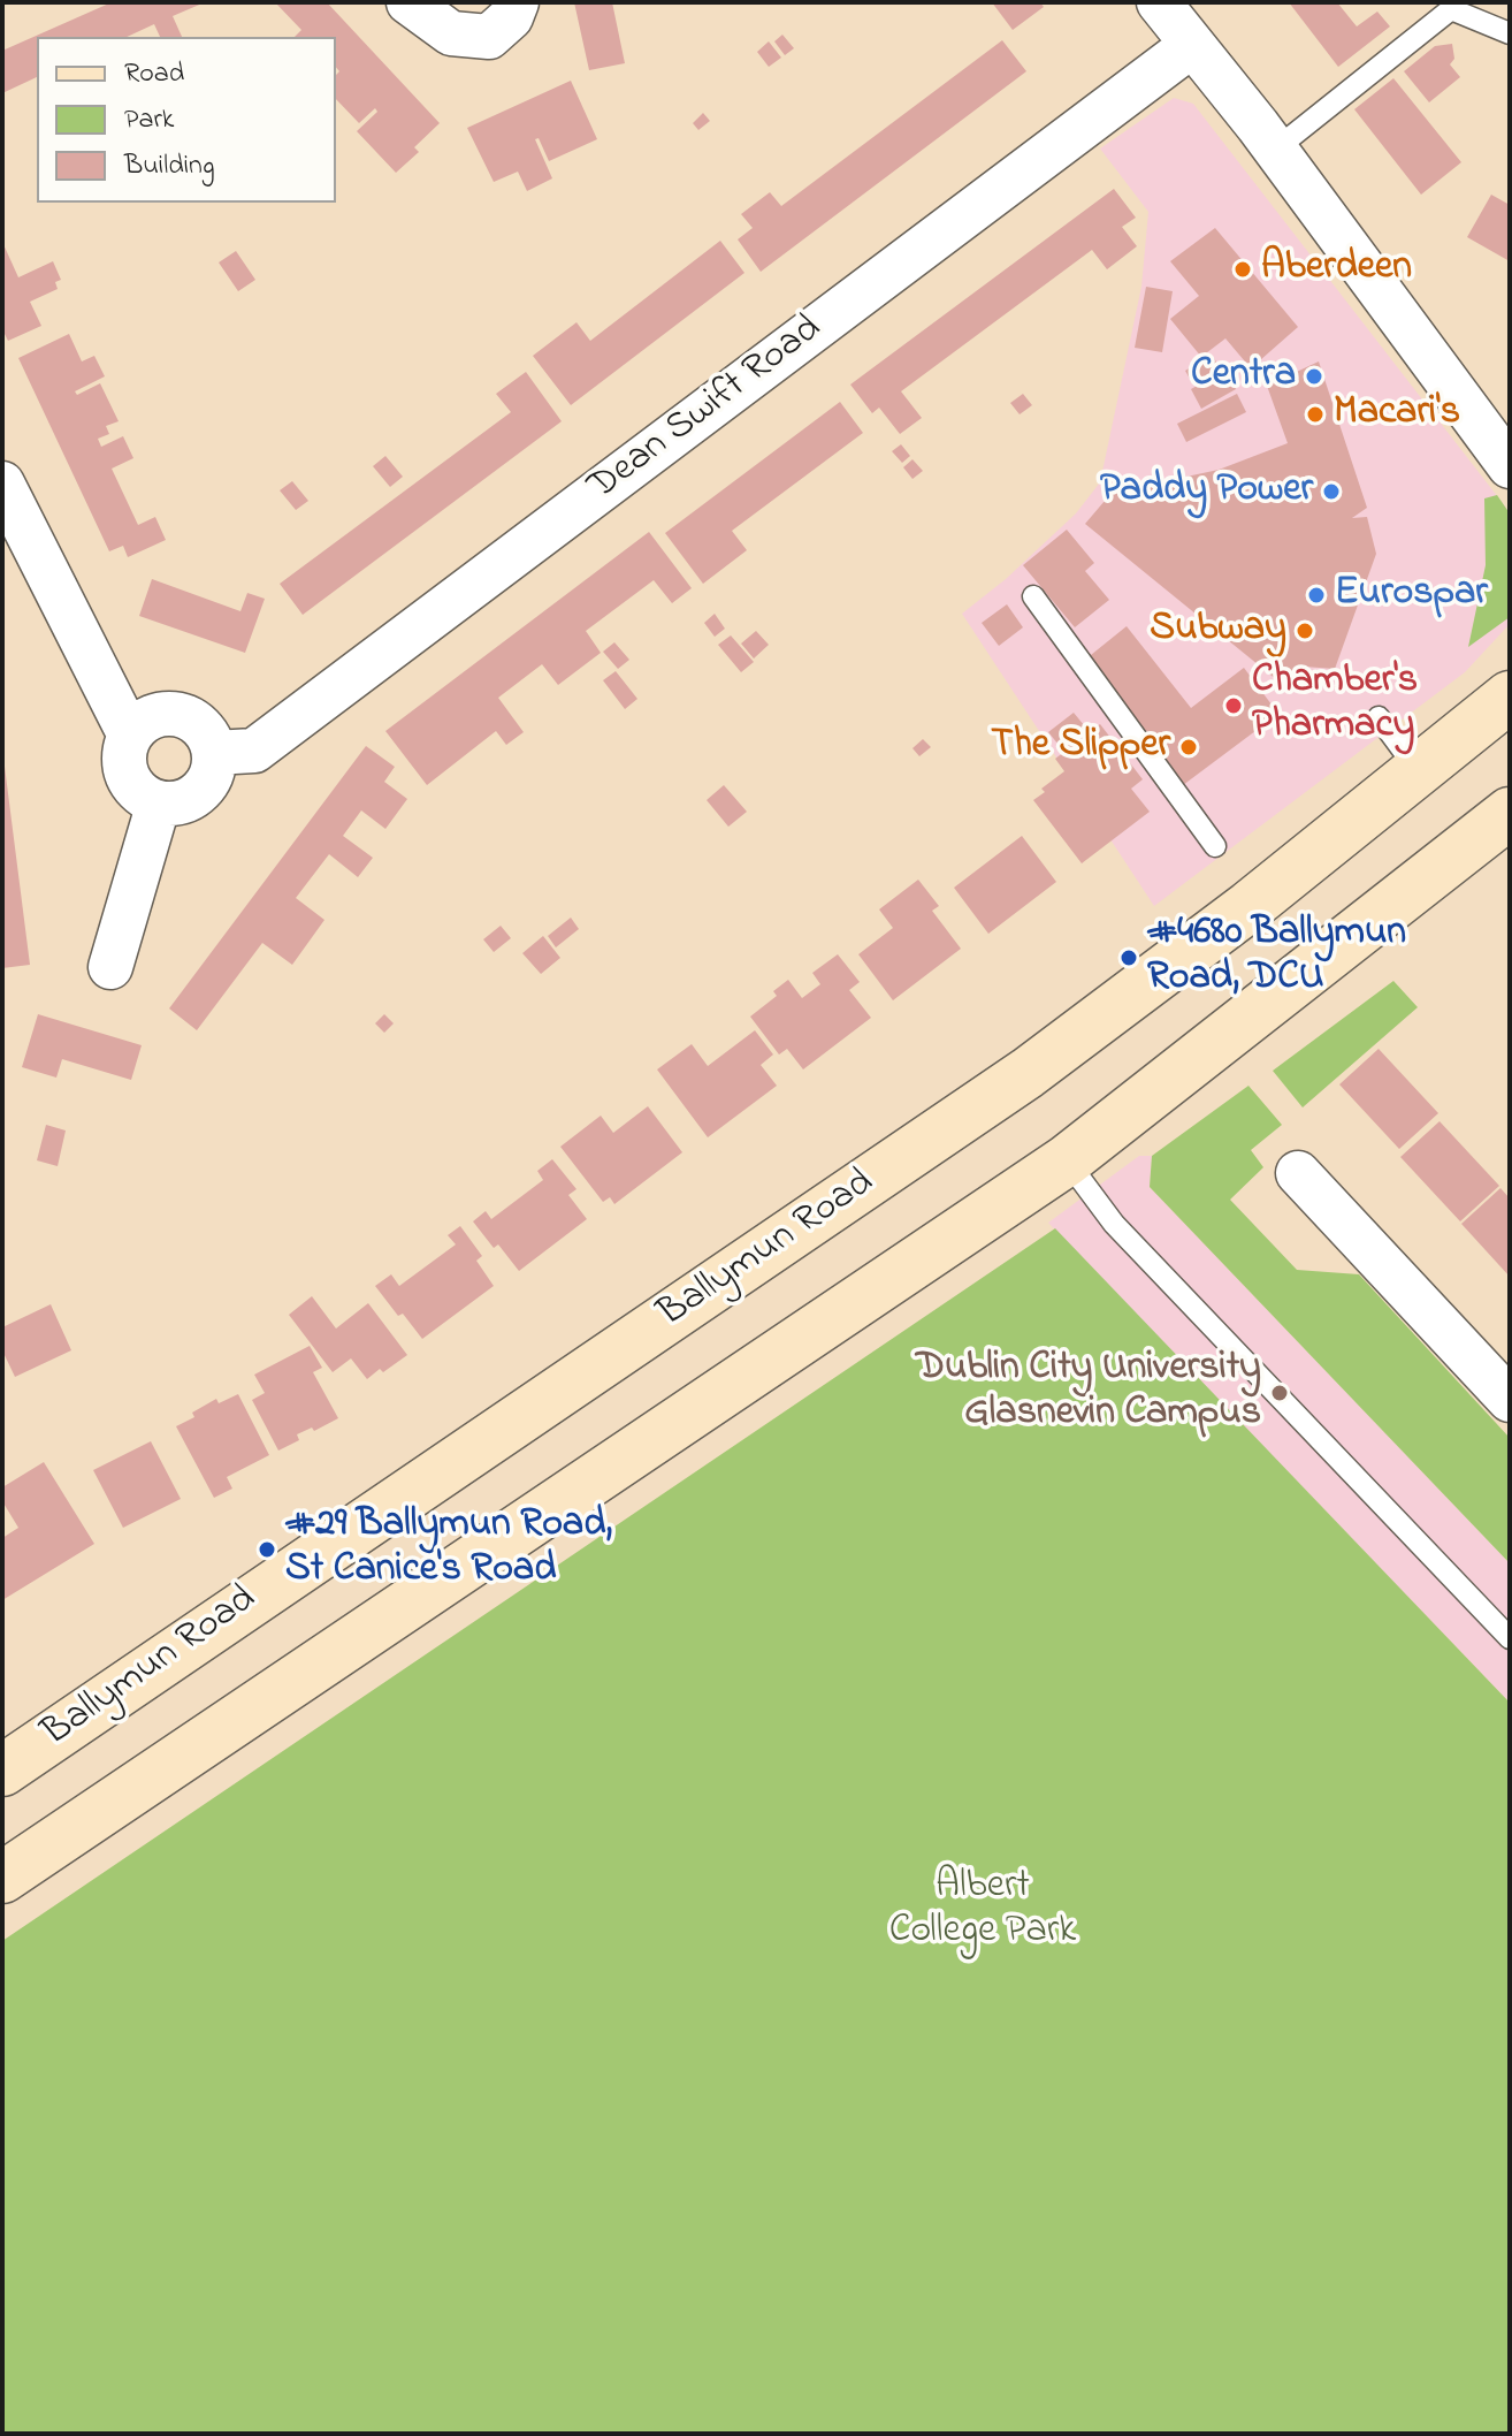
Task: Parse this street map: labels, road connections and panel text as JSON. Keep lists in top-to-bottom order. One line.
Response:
{"streets":{"main road":["Ballymun Road"],"street":["Dean Swift Road"]},"parks":["Albert College Park"],"places":["Aberdeen","Centra","Macari's","Paddy Power","Eurospar","Subway","Chamber's Pharmacy","The Slipper","#4680 Ballymun Road, DCU","Dublin City University Glasnevin Campus","#29 Ballymun Road, St Canice's Road"],"legend":["Road","Park","Building"]}
